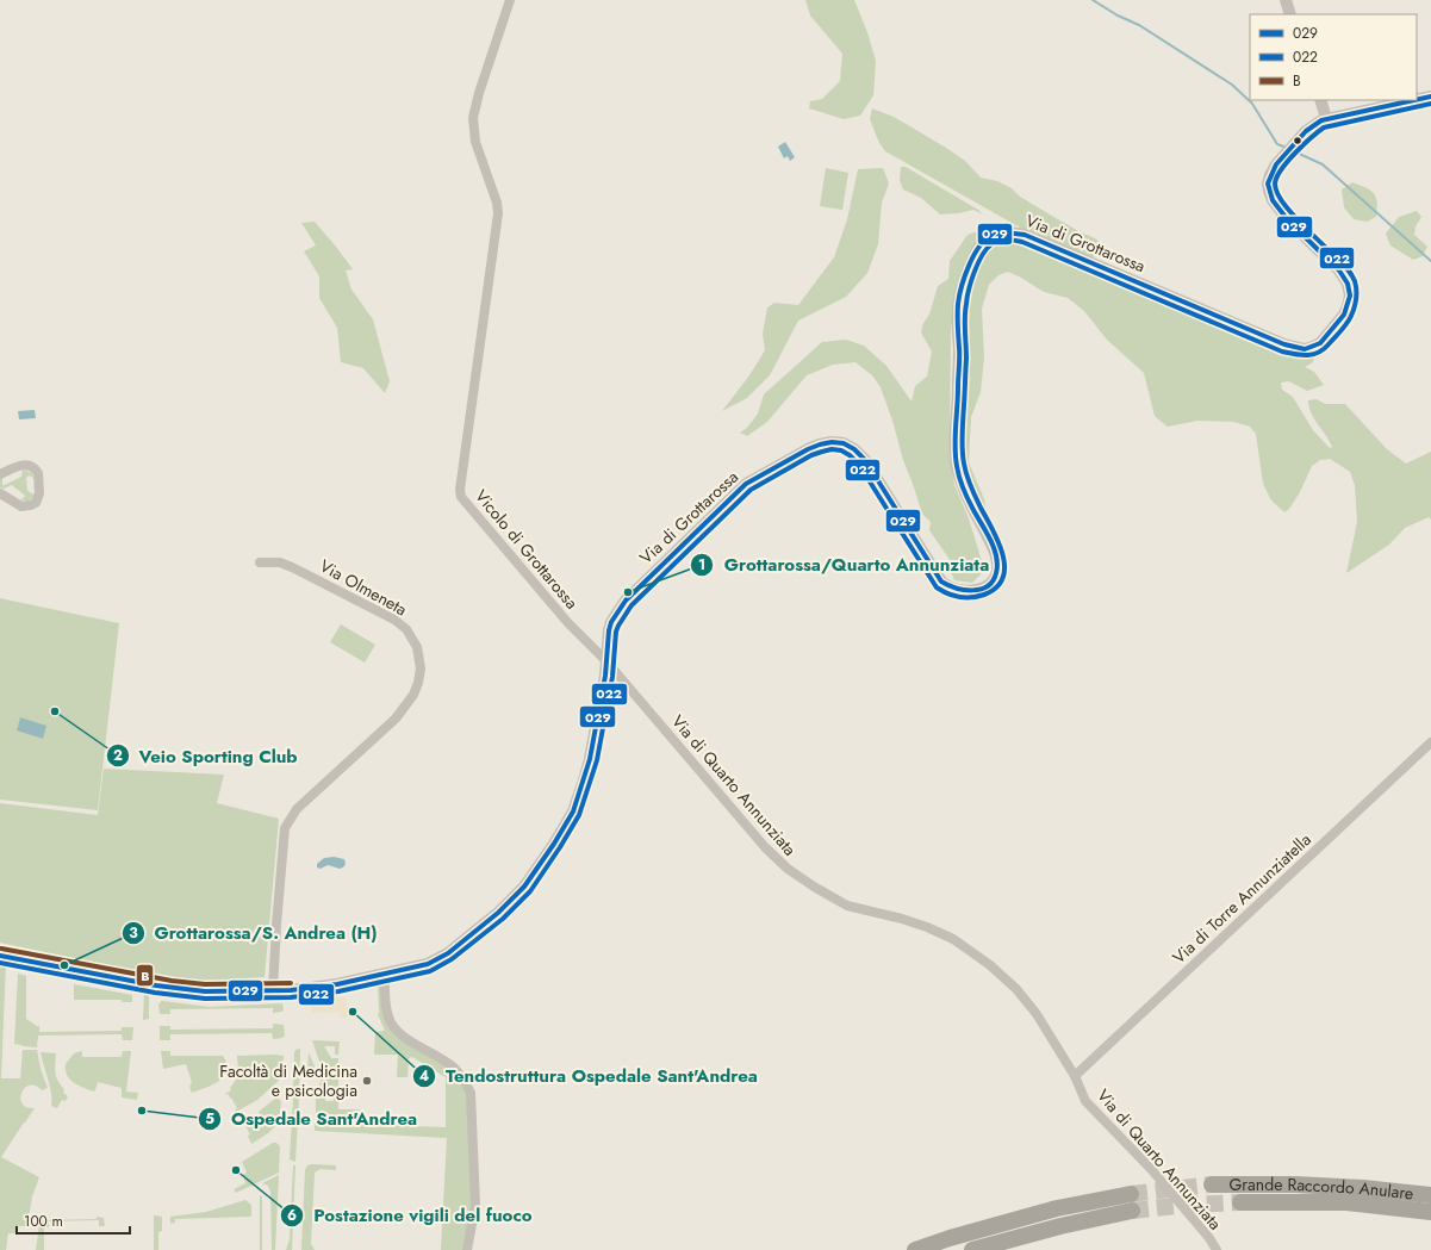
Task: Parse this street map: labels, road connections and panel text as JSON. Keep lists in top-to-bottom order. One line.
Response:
{"streets":{"highway":["Grande Raccordo Anulare"],"street":["Via di Grottarossa","Vicolo di Grottarossa","Via Olmeneta","Via di Quarto Annunziata","Via di Torre Annunziatella"]},"crossings":[["Via di Grottarossa","Vicolo di Grottarossa"],["Via di Grottarossa","Via Olmeneta"],["Via di Grottarossa","Via di Quarto Annunziata"],["Vicolo di Grottarossa","Via di Quarto Annunziata"],["Via di Quarto Annunziata","Via di Torre Annunziatella"]],"places":["Grottarossa/Quarto Annunziata","Veio Sporting Club","Grottarossa/S. Andrea (H)","Tendostruttura Ospedale Sant'Andrea","Facoltà di Medicina e psicologia","Ospedale Sant'Andrea","Postazione vigili del fuoco"],"lines":["transit line 029","transit line 022","transit line B"],"legend":["029","022","B"],"scale_bar":"100 m"}
